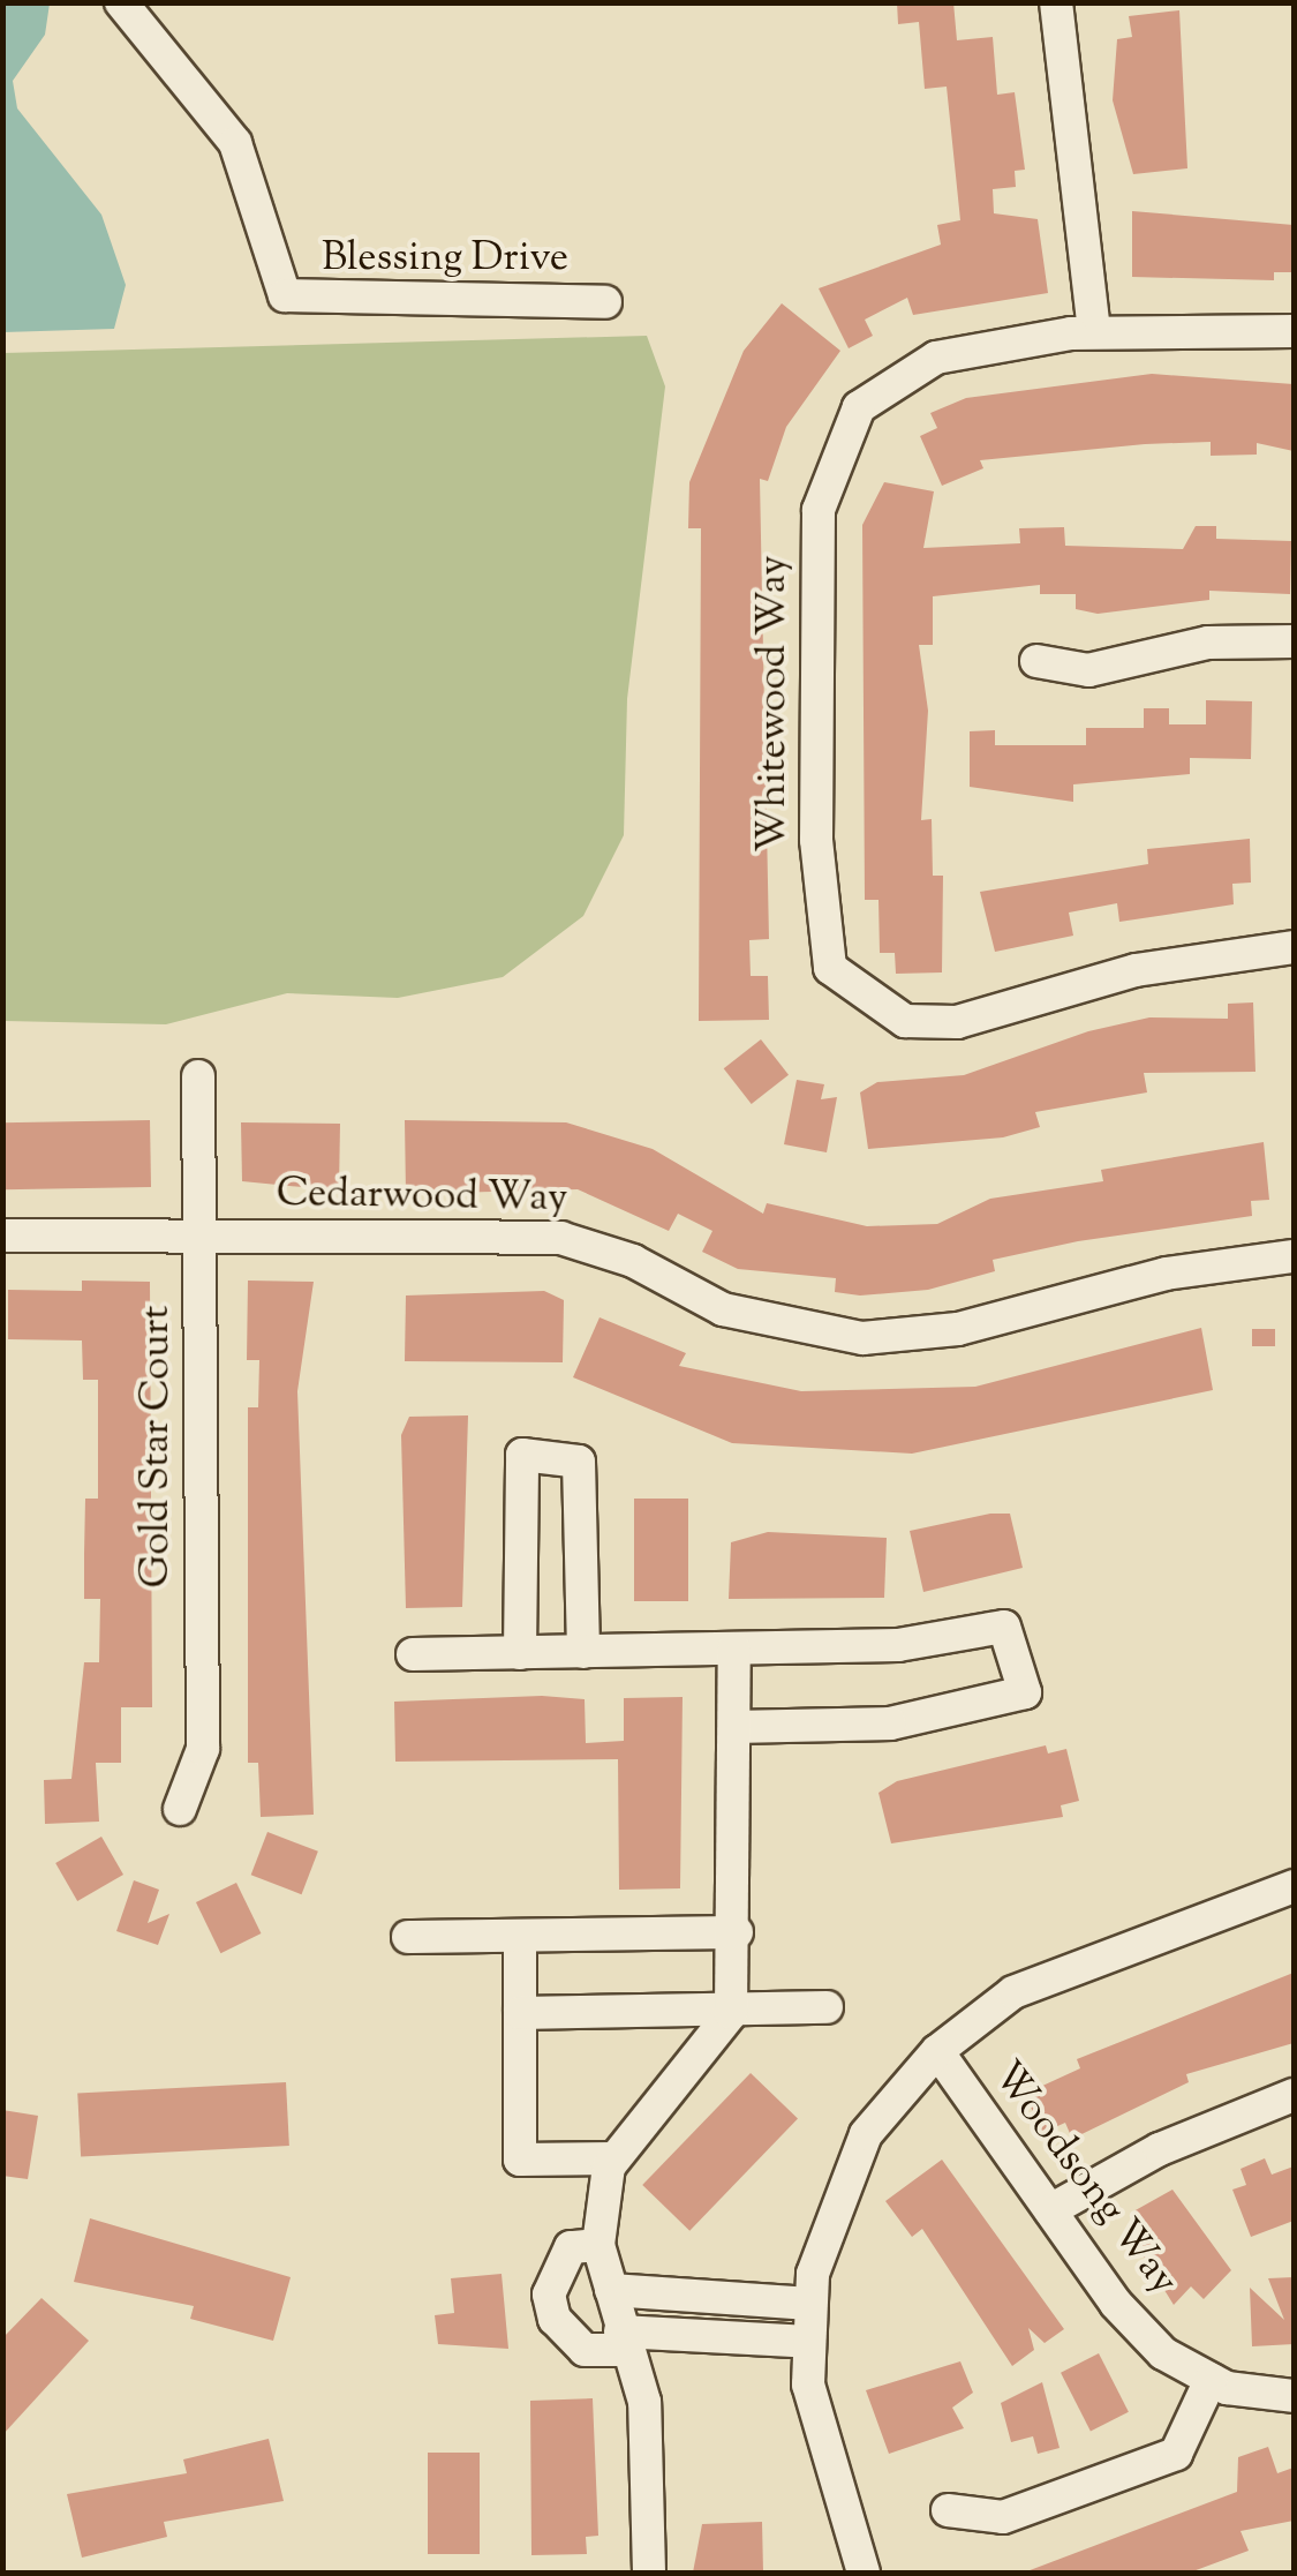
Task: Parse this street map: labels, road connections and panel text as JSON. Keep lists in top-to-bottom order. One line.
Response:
{"streets":{"street":["Blessing Drive","Whitewood Way","Cedarwood Way","Gold Star Court","Woodsong Way"]},"crossings":[["Cedarwood Way","Gold Star Court"]]}
